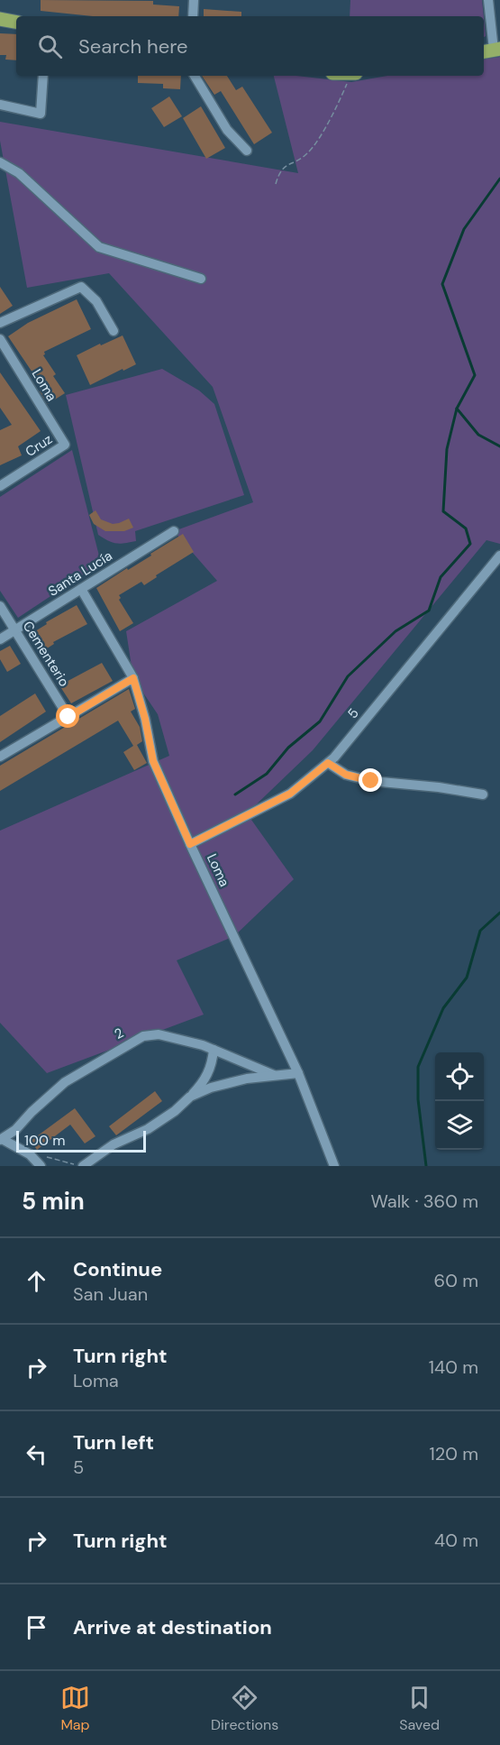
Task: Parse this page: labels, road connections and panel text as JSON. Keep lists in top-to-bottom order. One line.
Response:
{"streets":{"street":["Loma","Cruz","Santa Lucía","Cementerio","5","2"]},"crossings":[["Loma","Cruz"],["Loma","Santa Lucía"],["Loma","5"],["Santa Lucía","Cementerio"]],"scale_bar":"100 m","page":{"search":"Search here","scale":"100 m","heading":["5 min","Walk · 360 m"],"list":[["Continue","San Juan","60 m"],["Turn right","Loma","140 m"],["Turn left","5","120 m"],["Turn right","40 m"],"Arrive at destination"],"nav":["Map","Directions","Saved"]}}
